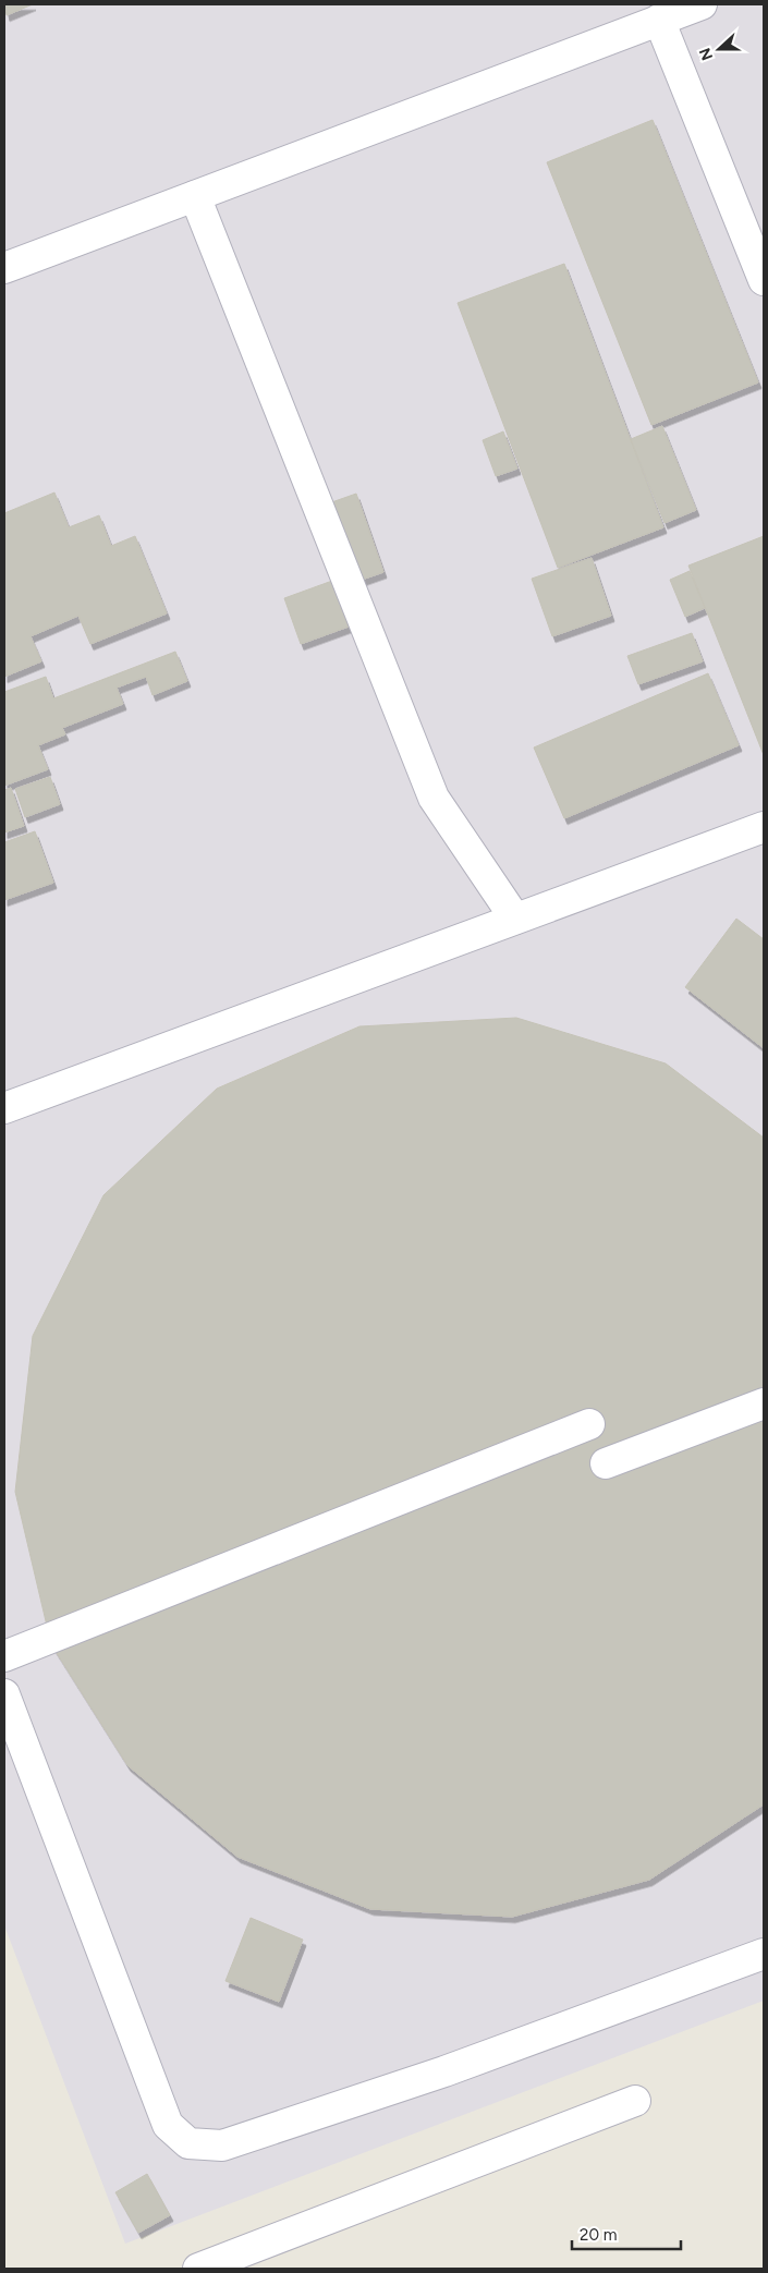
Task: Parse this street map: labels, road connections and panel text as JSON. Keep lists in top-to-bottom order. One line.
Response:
{"scale_bar":"20 m","north":"left"}
